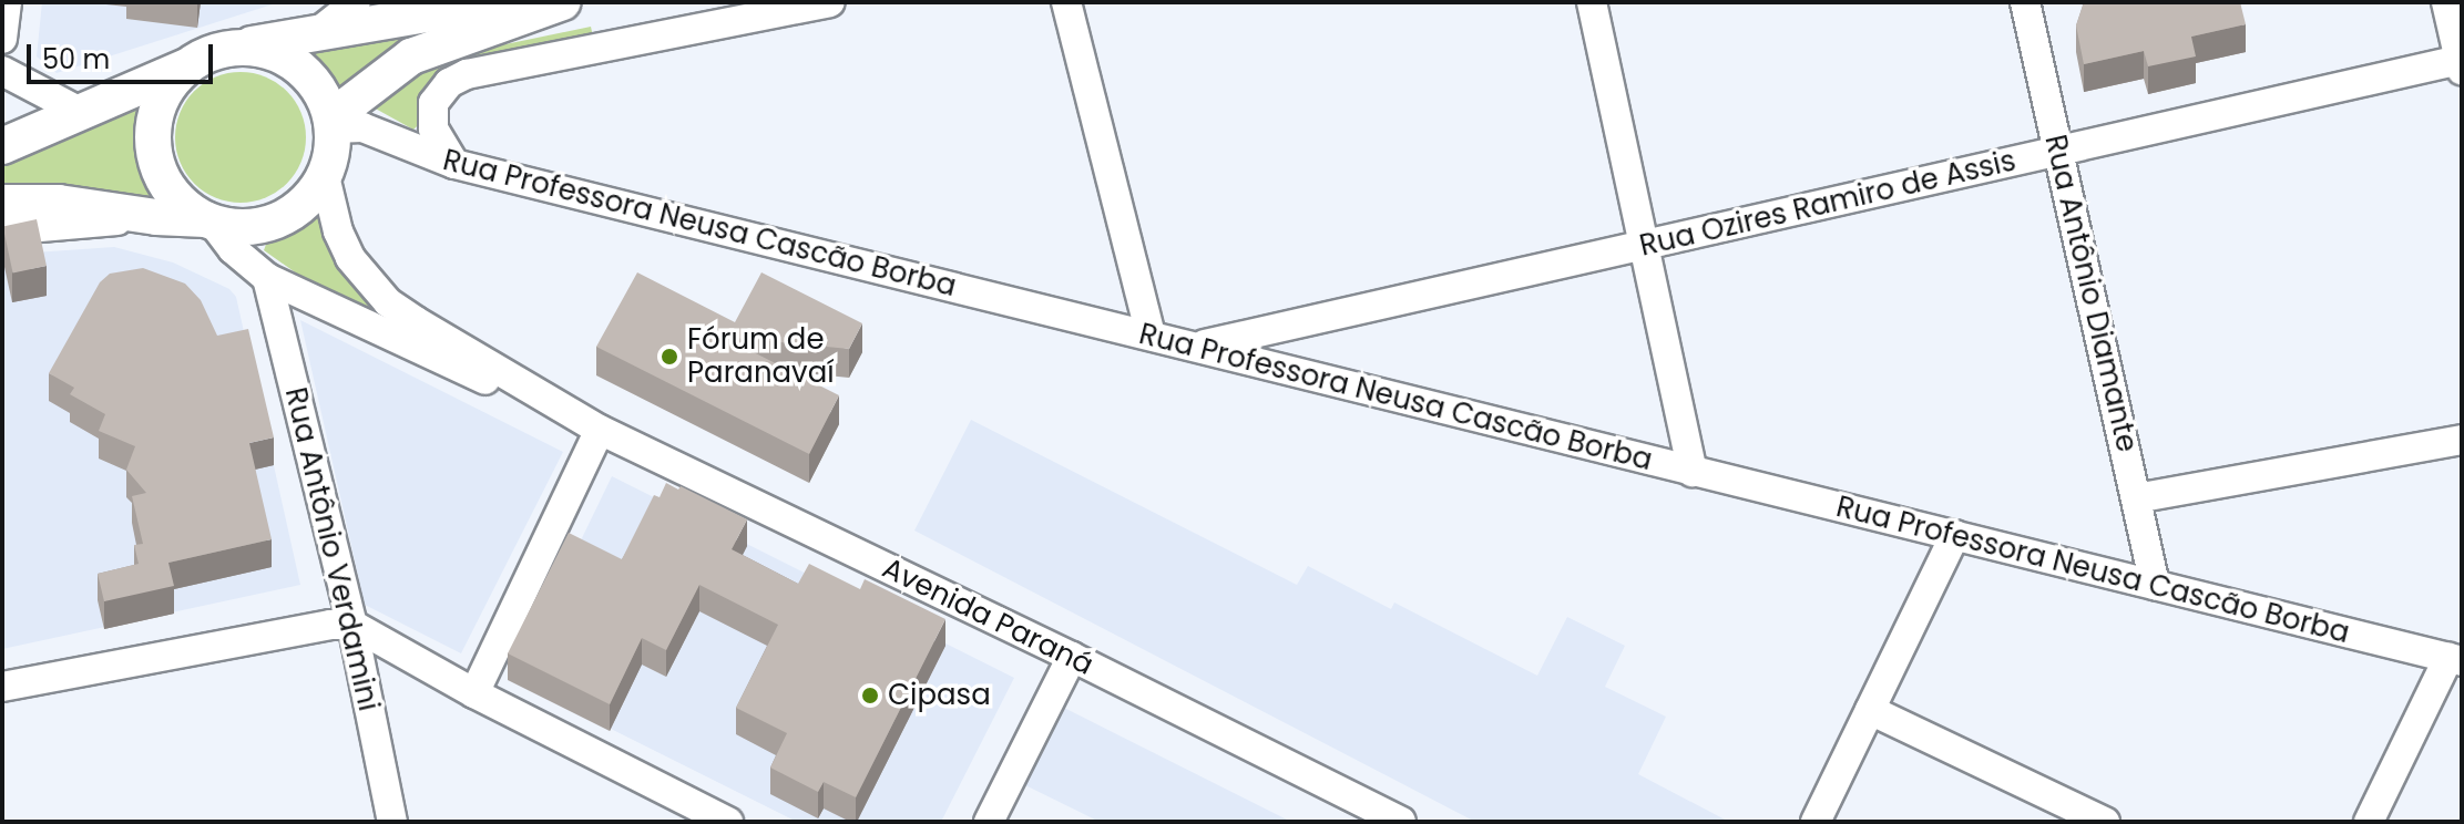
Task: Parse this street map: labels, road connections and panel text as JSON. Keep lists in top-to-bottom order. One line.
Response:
{"streets":{"street":["Rua Ozires Ramiro de Assis","Rua Professora Neusa Cascão Borba","Rua Antônio Diamante","Rua Antônio Verdamini","Avenida Paraná"]},"crossings":[["Rua Ozires Ramiro de Assis","Rua Professora Neusa Cascão Borba"],["Rua Ozires Ramiro de Assis","Rua Antônio Diamante"],["Rua Professora Neusa Cascão Borba","Rua Antônio Diamante"],["Rua Professora Neusa Cascão Borba","Avenida Paraná"],["Rua Antônio Verdamini","Avenida Paraná"]],"places":["Fórum de Paranavaí","Cipasa"],"scale_bar":"50 m"}
